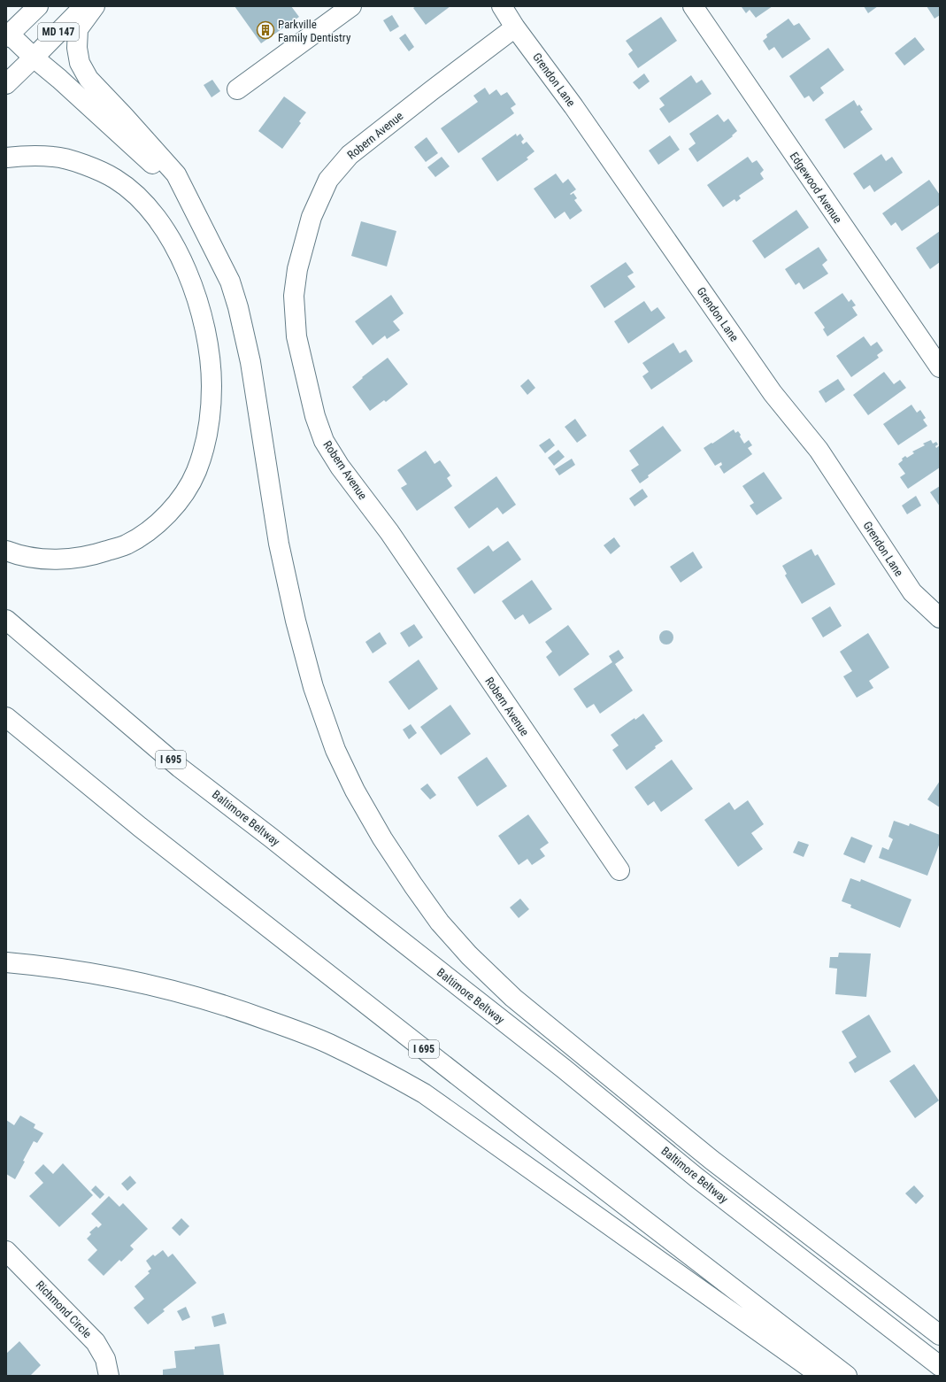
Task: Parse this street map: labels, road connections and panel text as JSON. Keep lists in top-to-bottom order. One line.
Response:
{"streets":{"main road":["MD 147","Grendon Lane","Robern Avenue","Edgewood Avenue","I 695","Baltimore Beltway","Richmond Circle"]},"crossings":[["Grendon Lane","Robern Avenue"]],"places":{"building":["Parkville Family Dentistry"]}}
